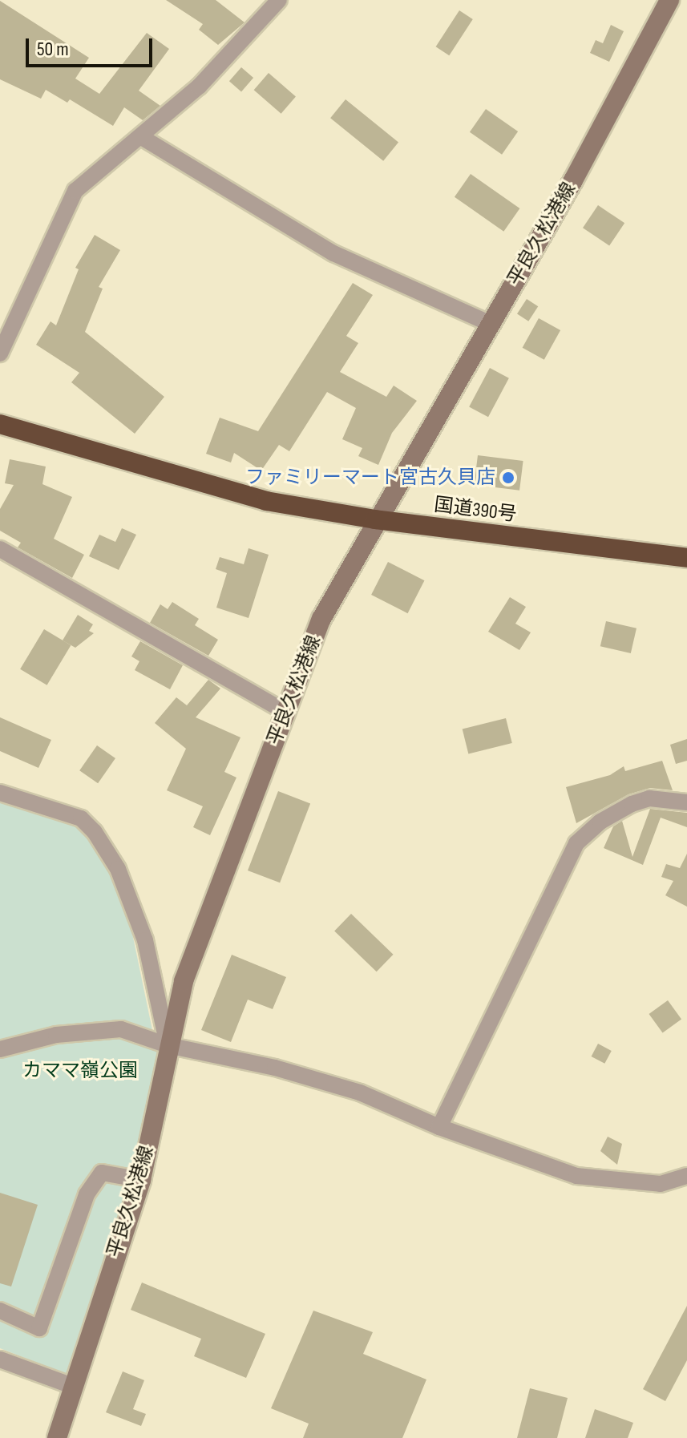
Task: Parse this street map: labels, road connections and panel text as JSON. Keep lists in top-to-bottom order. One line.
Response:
{"streets":{"highway":["国道390号"],"main road":["平良久松港線"]},"crossings":[["平良久松港線","国道390号"]],"parks":["カママ嶺公園"],"places":["ファミリーマート宮古久貝店"],"scale_bar":"50 m"}
